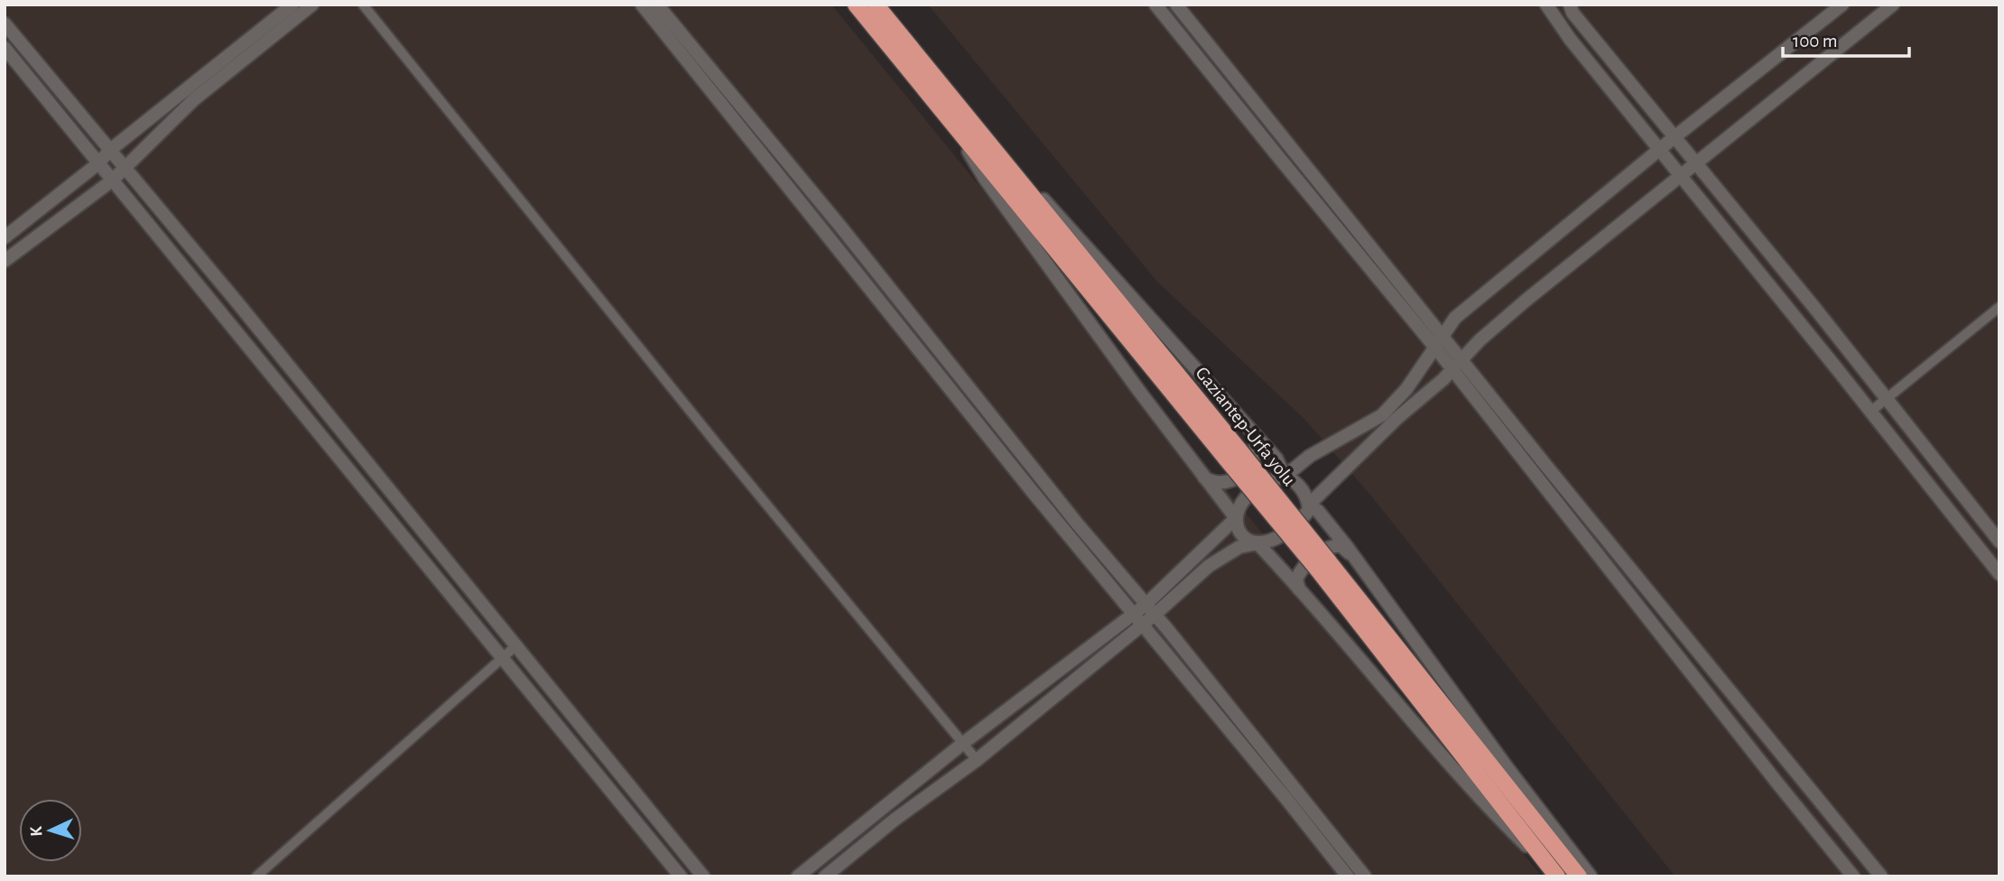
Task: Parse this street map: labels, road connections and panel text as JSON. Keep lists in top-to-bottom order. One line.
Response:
{"streets":{"highway":["Gaziantep-Urfa yolu"]},"scale_bar":"100 m","north":"left"}
